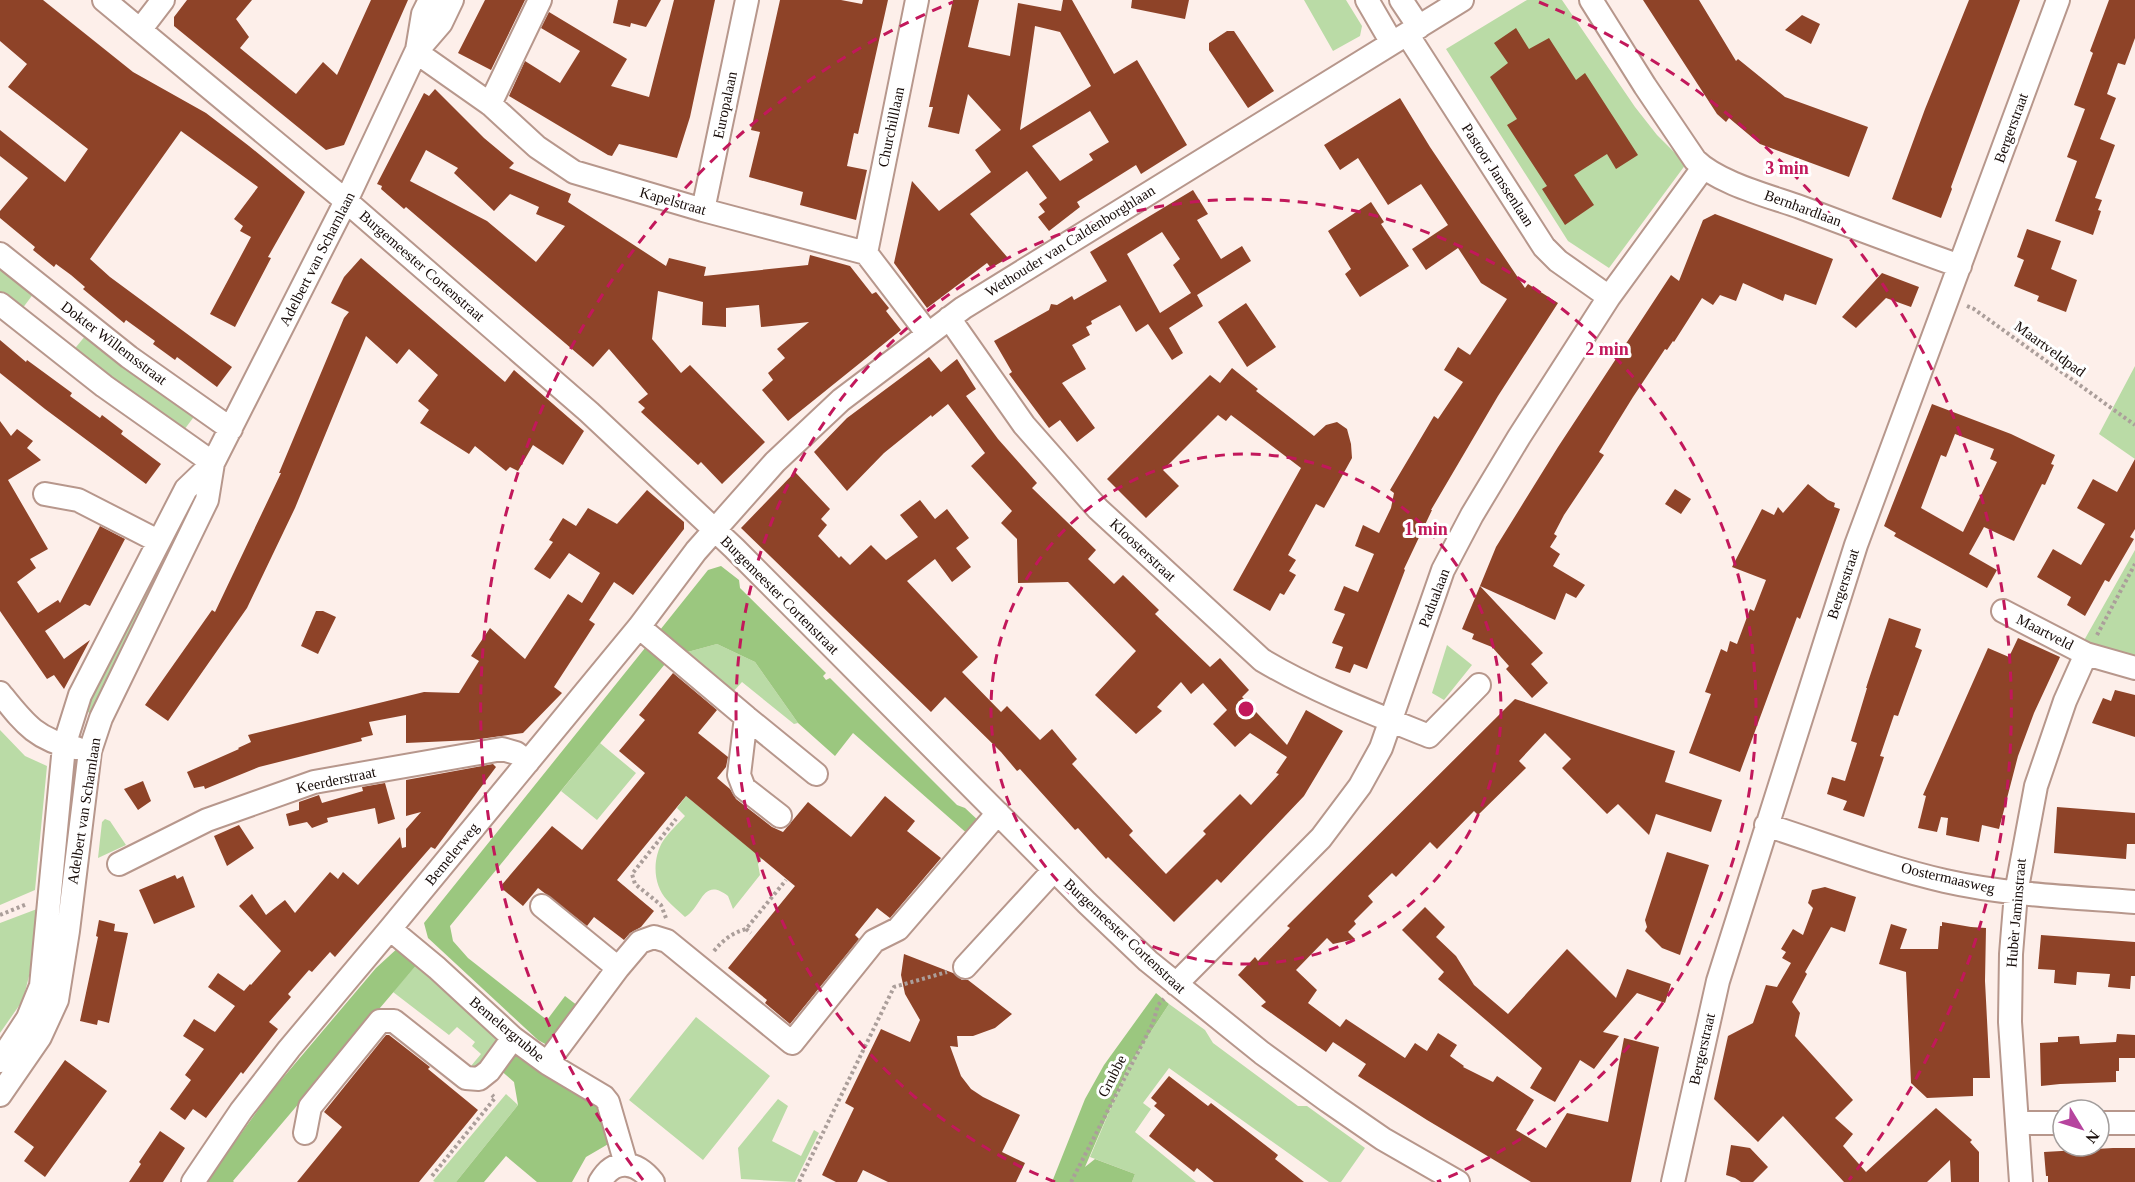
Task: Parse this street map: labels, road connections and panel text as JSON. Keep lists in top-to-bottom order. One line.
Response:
{"streets":{"street":["Europalaan","Churchilllaan","Bergerstraat","Pastoor Janssenlaan","Kapelstraat","Bernhardlaan","Wethouder van Caldenborghlaan","Adelbert van Scharnlaan","Burgemeester Cortenstraat","Dokter Willemsstraat","Kloosterstraat","Padualaan","Maartveld","Keerderstraat","Bemelerweg","Oostermaasweg","Hubèr Jaminstraat","Bemelergrubbe"],"path":["Maartveldpad","Grubbe"]},"crossings":[["Europalaan","Kapelstraat"],["Churchilllaan","Kapelstraat"],["Bergerstraat","Bernhardlaan"],["Bergerstraat","Maartveldpad"],["Bergerstraat","Oostermaasweg"],["Pastoor Janssenlaan","Wethouder van Caldenborghlaan"],["Pastoor Janssenlaan","Padualaan"],["Kapelstraat","Adelbert van Scharnlaan"],["Bernhardlaan","Padualaan"],["Wethouder van Caldenborghlaan","Burgemeester Cortenstraat"],["Wethouder van Caldenborghlaan","Kloosterstraat"],["Wethouder van Caldenborghlaan","Bemelerweg"],["Adelbert van Scharnlaan","Burgemeester Cortenstraat"],["Adelbert van Scharnlaan","Dokter Willemsstraat"],["Burgemeester Cortenstraat","Padualaan"],["Burgemeester Cortenstraat","Bemelerweg"],["Burgemeester Cortenstraat","Grubbe"],["Kloosterstraat","Padualaan"],["Padualaan","Grubbe"],["Maartveld","Hubèr Jaminstraat"],["Keerderstraat","Bemelerweg"],["Bemelerweg","Bemelergrubbe"],["Oostermaasweg","Hubèr Jaminstraat"]],"north":"bottom right","rings":["3 min","2 min","1 min"]}
